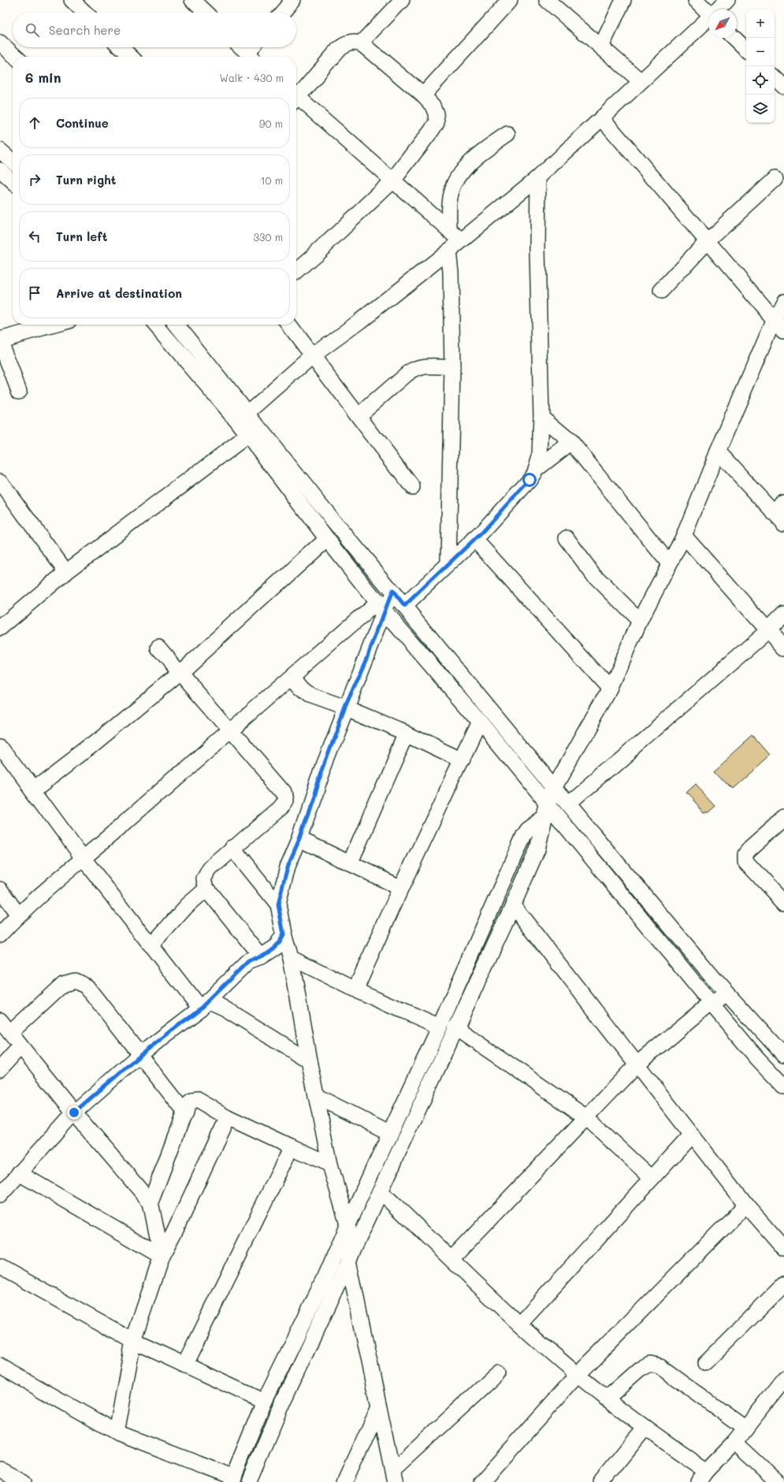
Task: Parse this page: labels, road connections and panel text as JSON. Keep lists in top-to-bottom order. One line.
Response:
{"north":"bottom left","page":{"map_buttons":["+","−"],"search":"Search here","heading":["6 min","Walk · 430 m"],"list":[["Continue","90 m"],["Turn right","10 m"],["Turn left","330 m"],"Arrive at destination"]}}
